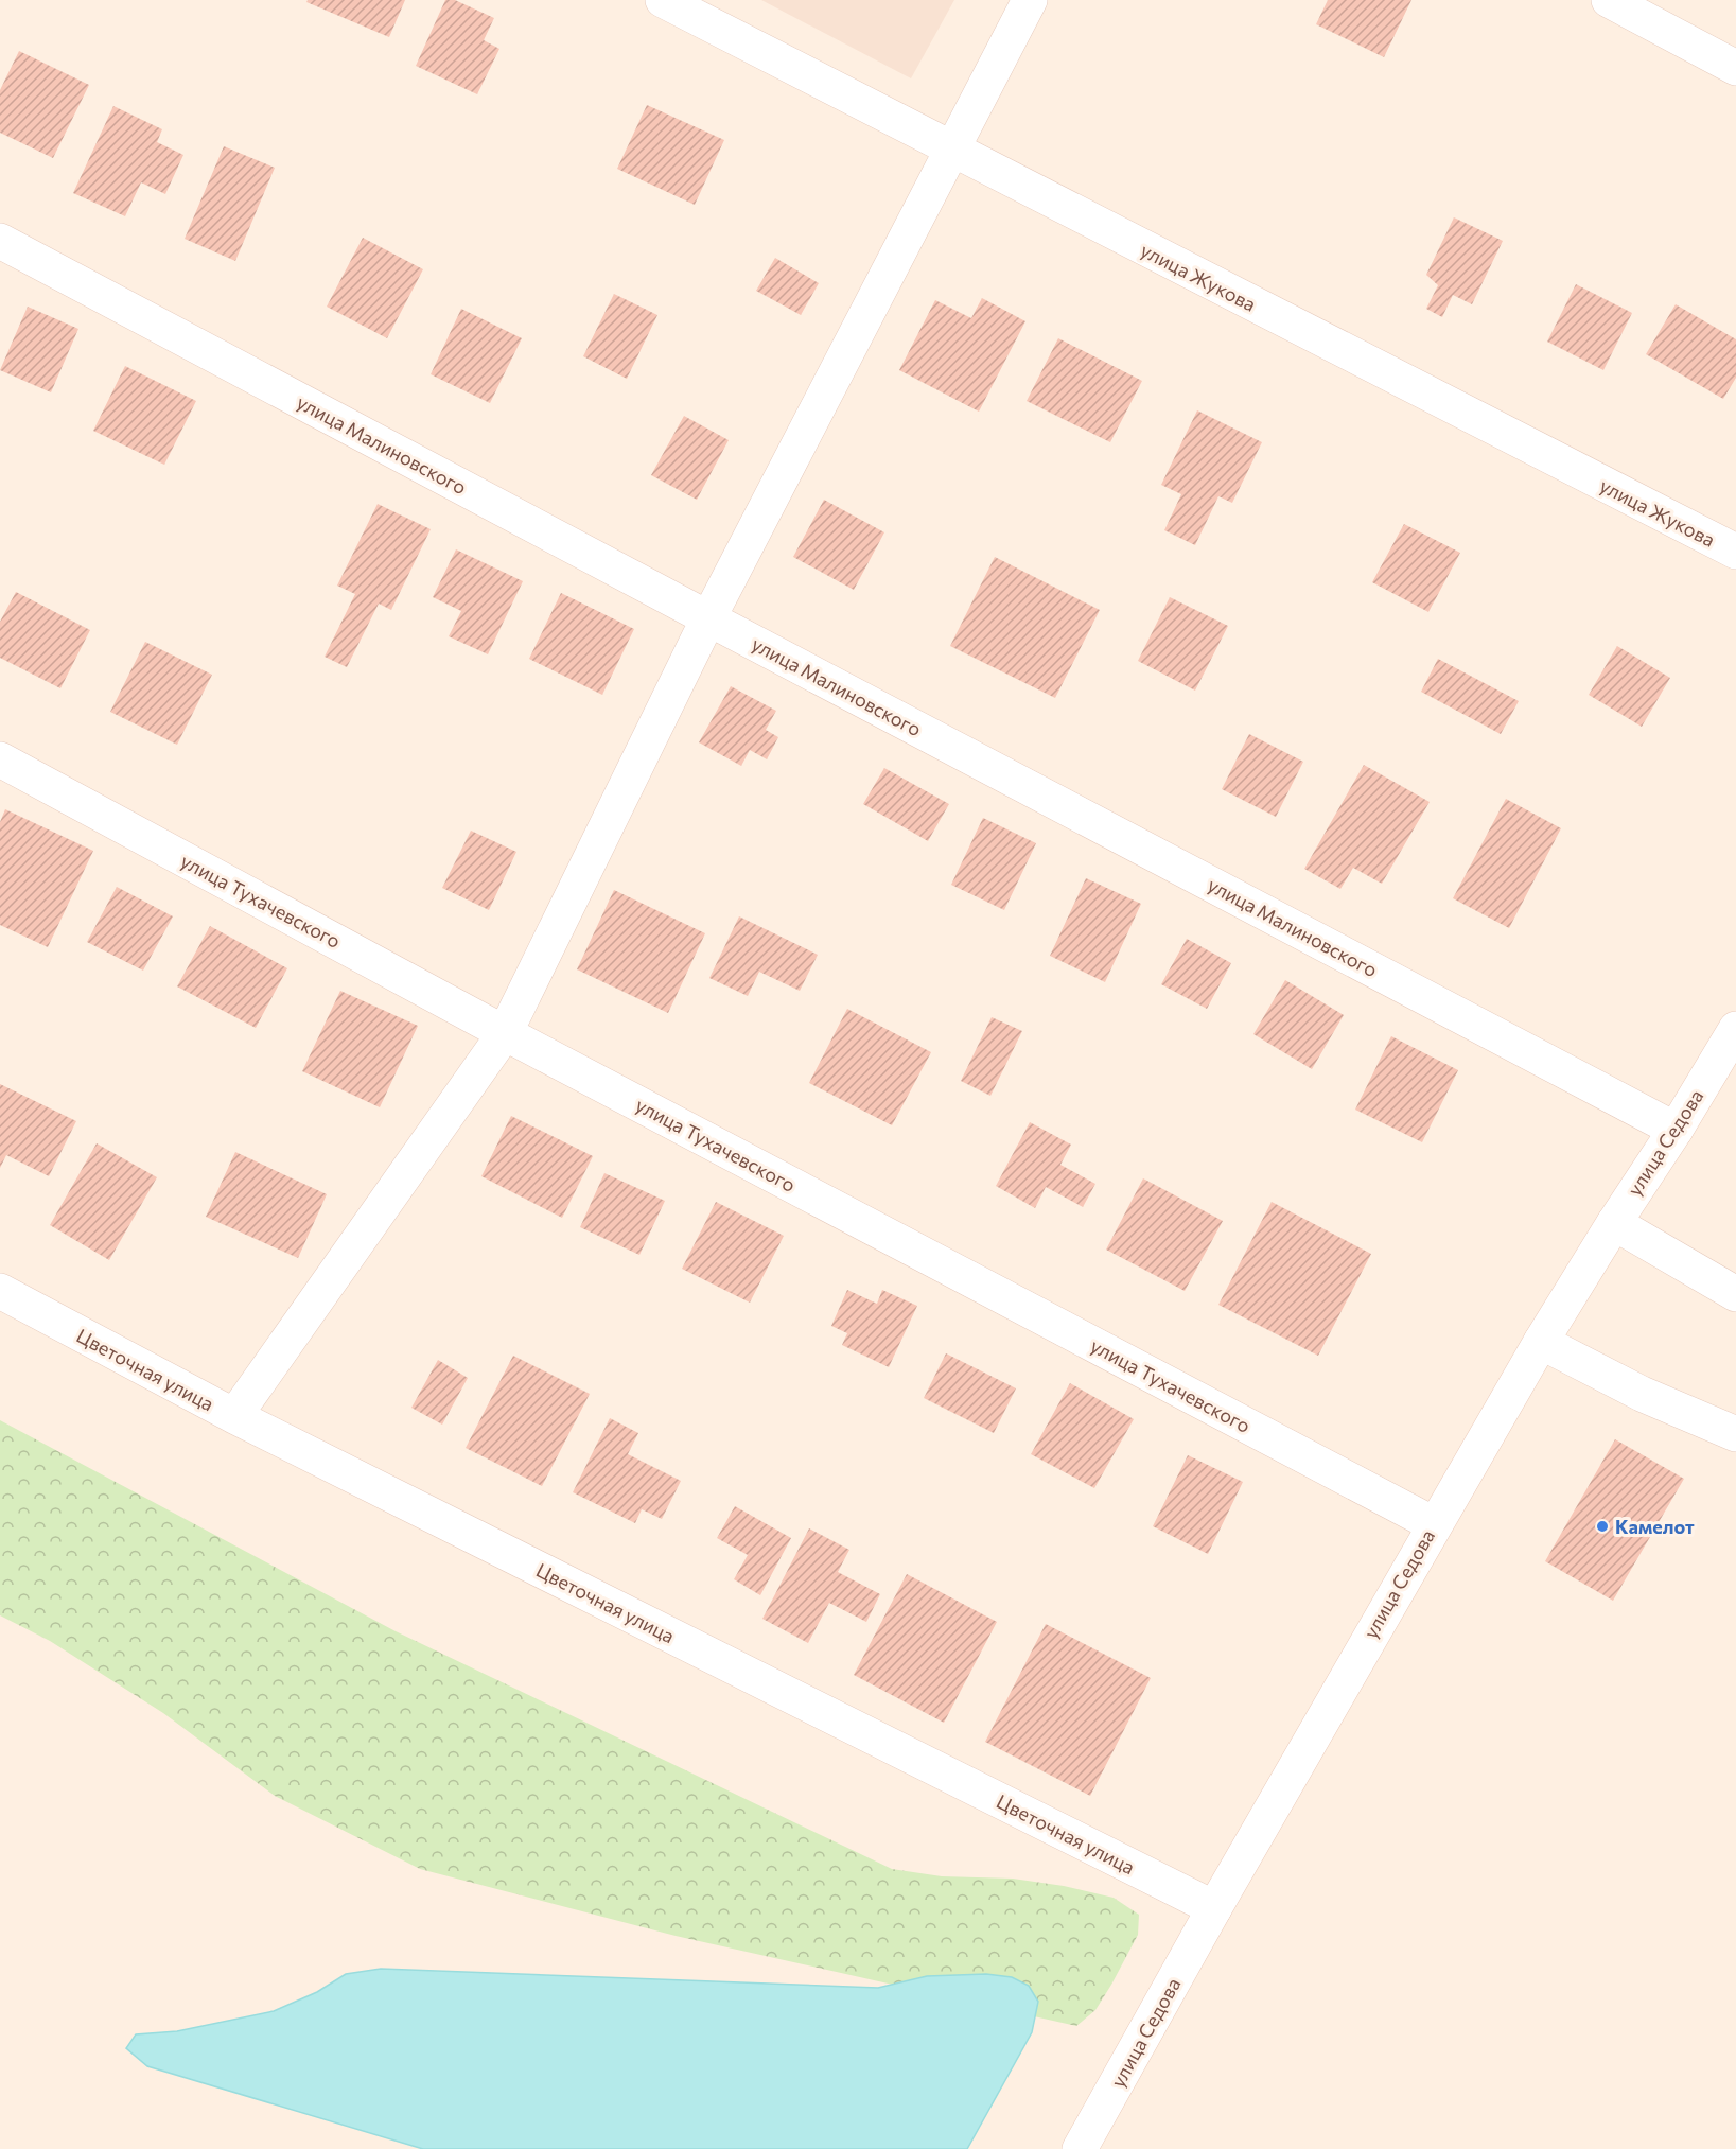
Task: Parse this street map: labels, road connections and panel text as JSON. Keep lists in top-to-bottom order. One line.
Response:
{"streets":{"street":["улица Жукова","улица Малиновского","улица Тухачевского","улица Седова","Цветочная улица"]},"crossings":[["улица Малиновского","улица Седова"],["улица Тухачевского","улица Седова"],["улица Седова","Цветочная улица"]],"places":["Камелот"]}
